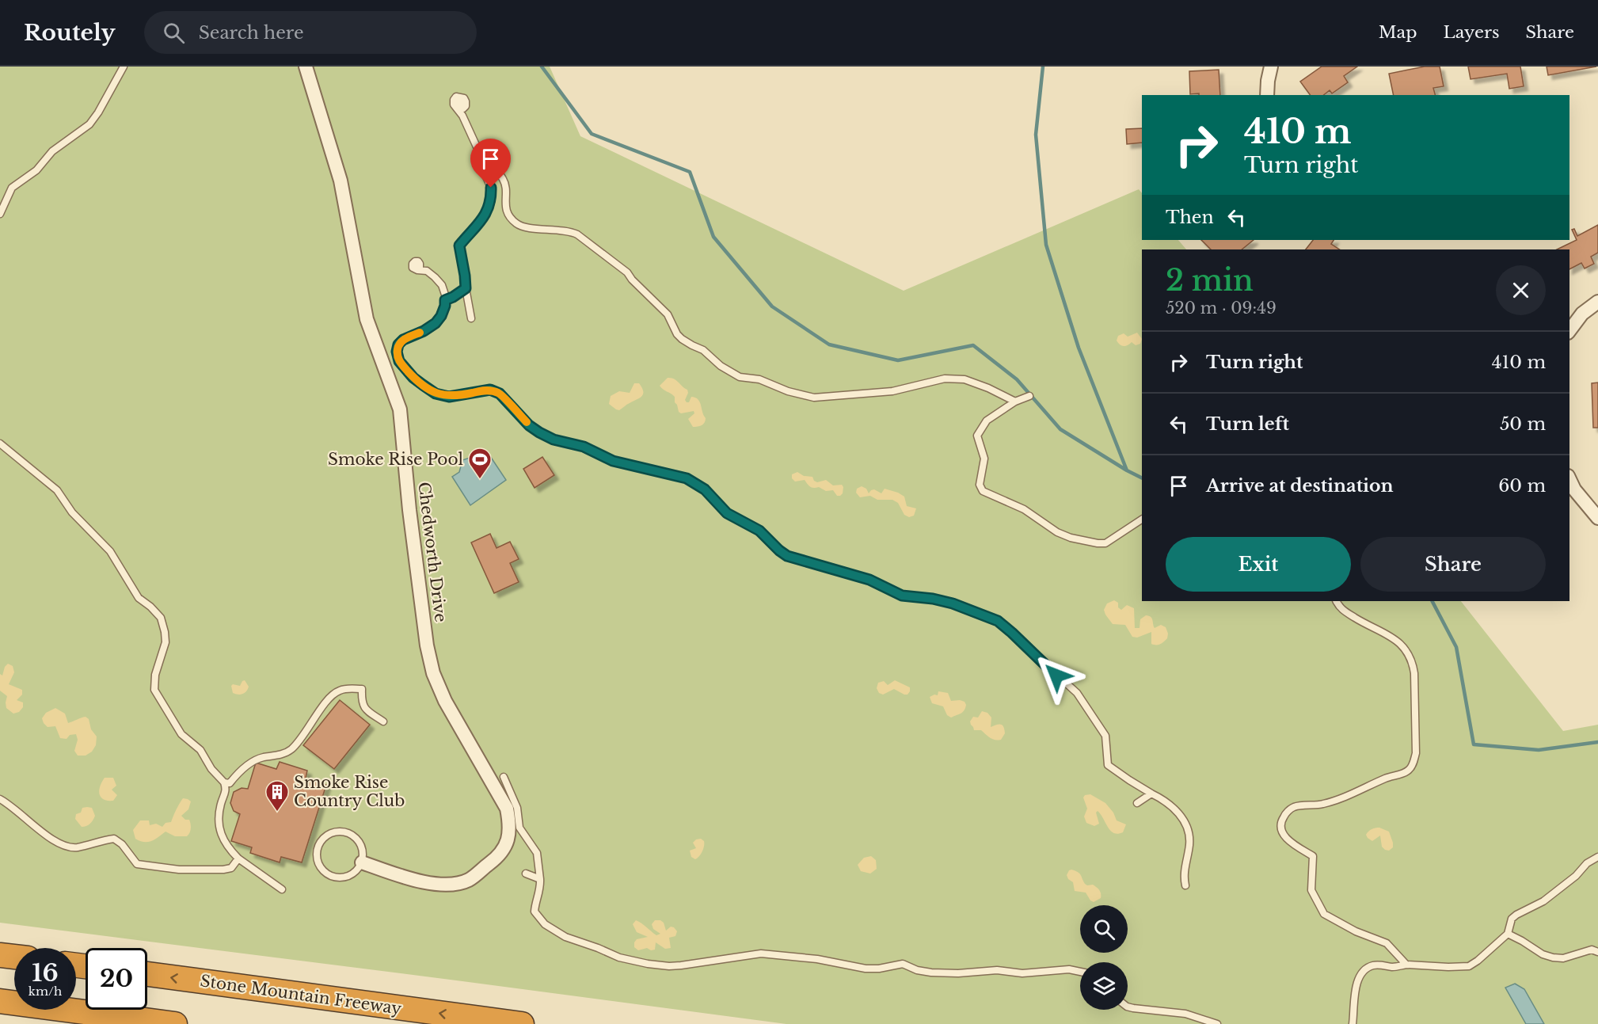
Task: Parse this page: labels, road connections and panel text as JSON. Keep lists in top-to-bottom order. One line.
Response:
{"streets":{"highway":["Stone Mountain Freeway"],"street":["Chedworth Drive"]},"one_way":["Stone Mountain Freeway"],"places":{"sports":["Smoke Rise Pool"],"building":["Smoke Rise Country Club"]},"page":{"header":"Routely","search":"Search here","nav":["Map","Layers","Share"],"turn":["410 m","Turn right"],"then":"Then","heading":["2 min","520 m · 09:49"],"list":[{"name":"Turn right","value":"410 m"},{"name":"Turn left","value":"50 m"},{"name":"Arrive at destination","value":"60 m"}],"buttons":["Exit","Share"],"speed":"16 km/h","limit":"20"}}
